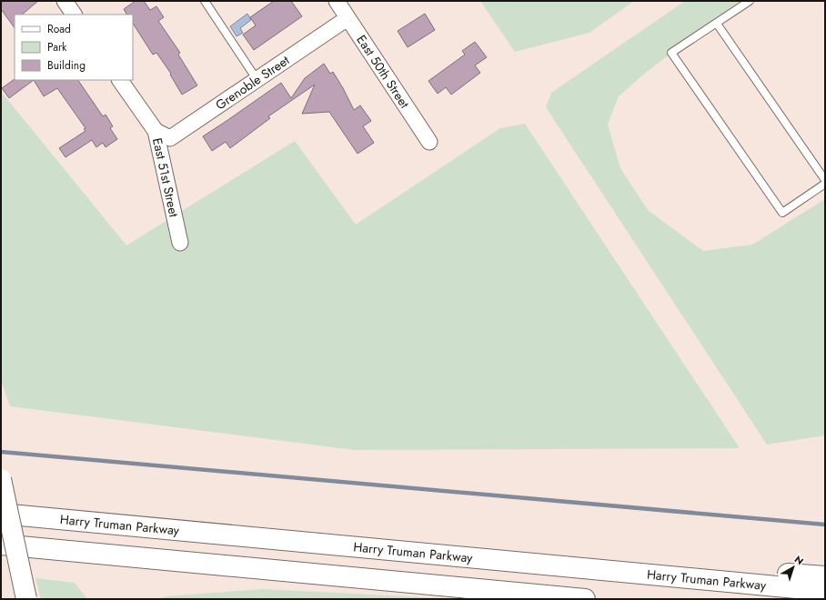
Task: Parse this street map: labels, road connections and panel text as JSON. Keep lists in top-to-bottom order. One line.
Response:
{"streets":{"main road":["Harry Truman Parkway"],"street":["East 50th Street","Grenoble Street","East 51st Street"]},"crossings":[["East 50th Street","Grenoble Street"],["Grenoble Street","East 51st Street"]],"legend":["Road","Park","Building"],"north":"top right"}
